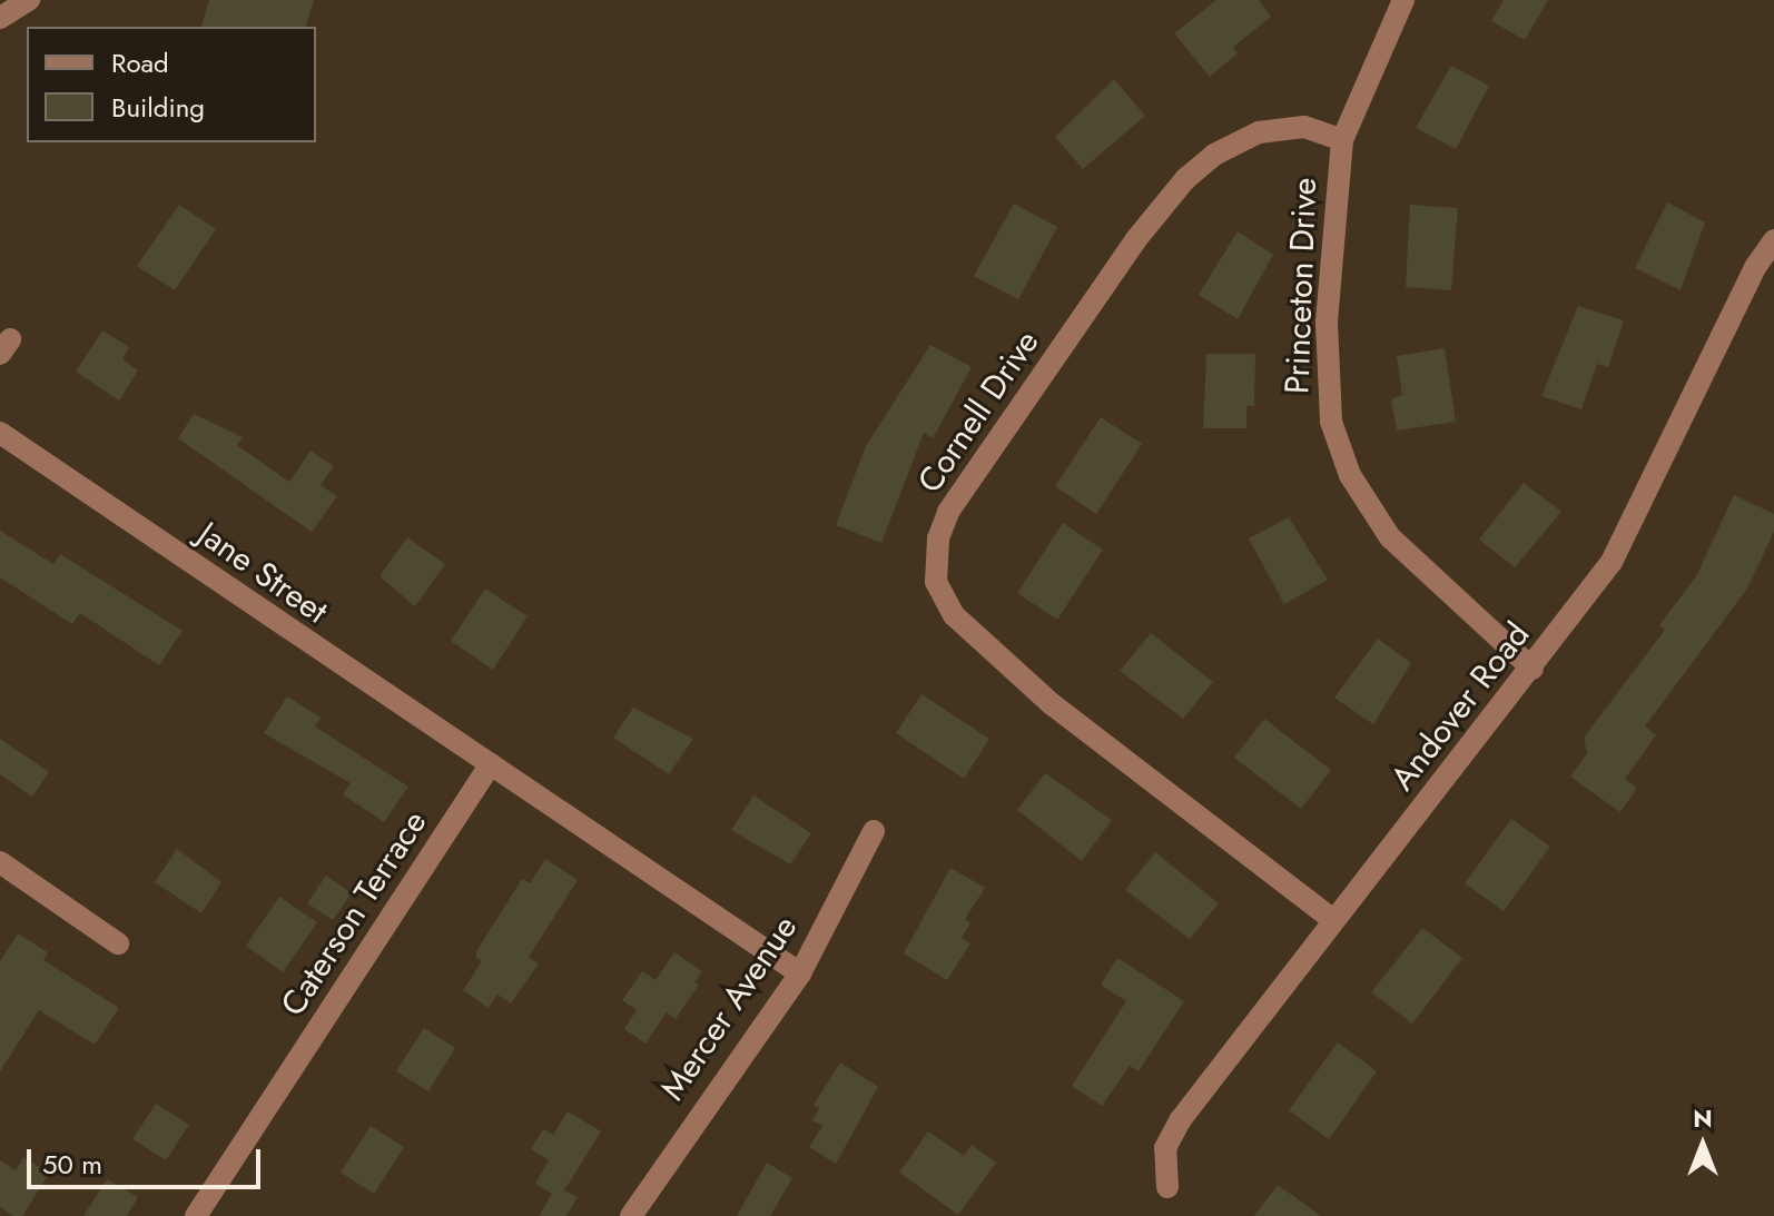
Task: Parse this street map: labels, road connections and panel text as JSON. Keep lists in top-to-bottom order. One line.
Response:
{"streets":{"street":["Princeton Drive","Cornell Drive","Jane Street","Andover Road","Caterson Terrace","Mercer Avenue"]},"crossings":[["Princeton Drive","Cornell Drive"],["Princeton Drive","Andover Road"],["Cornell Drive","Andover Road"],["Jane Street","Caterson Terrace"]],"legend":["Road","Building"],"scale_bar":"50 m","north":"top"}
